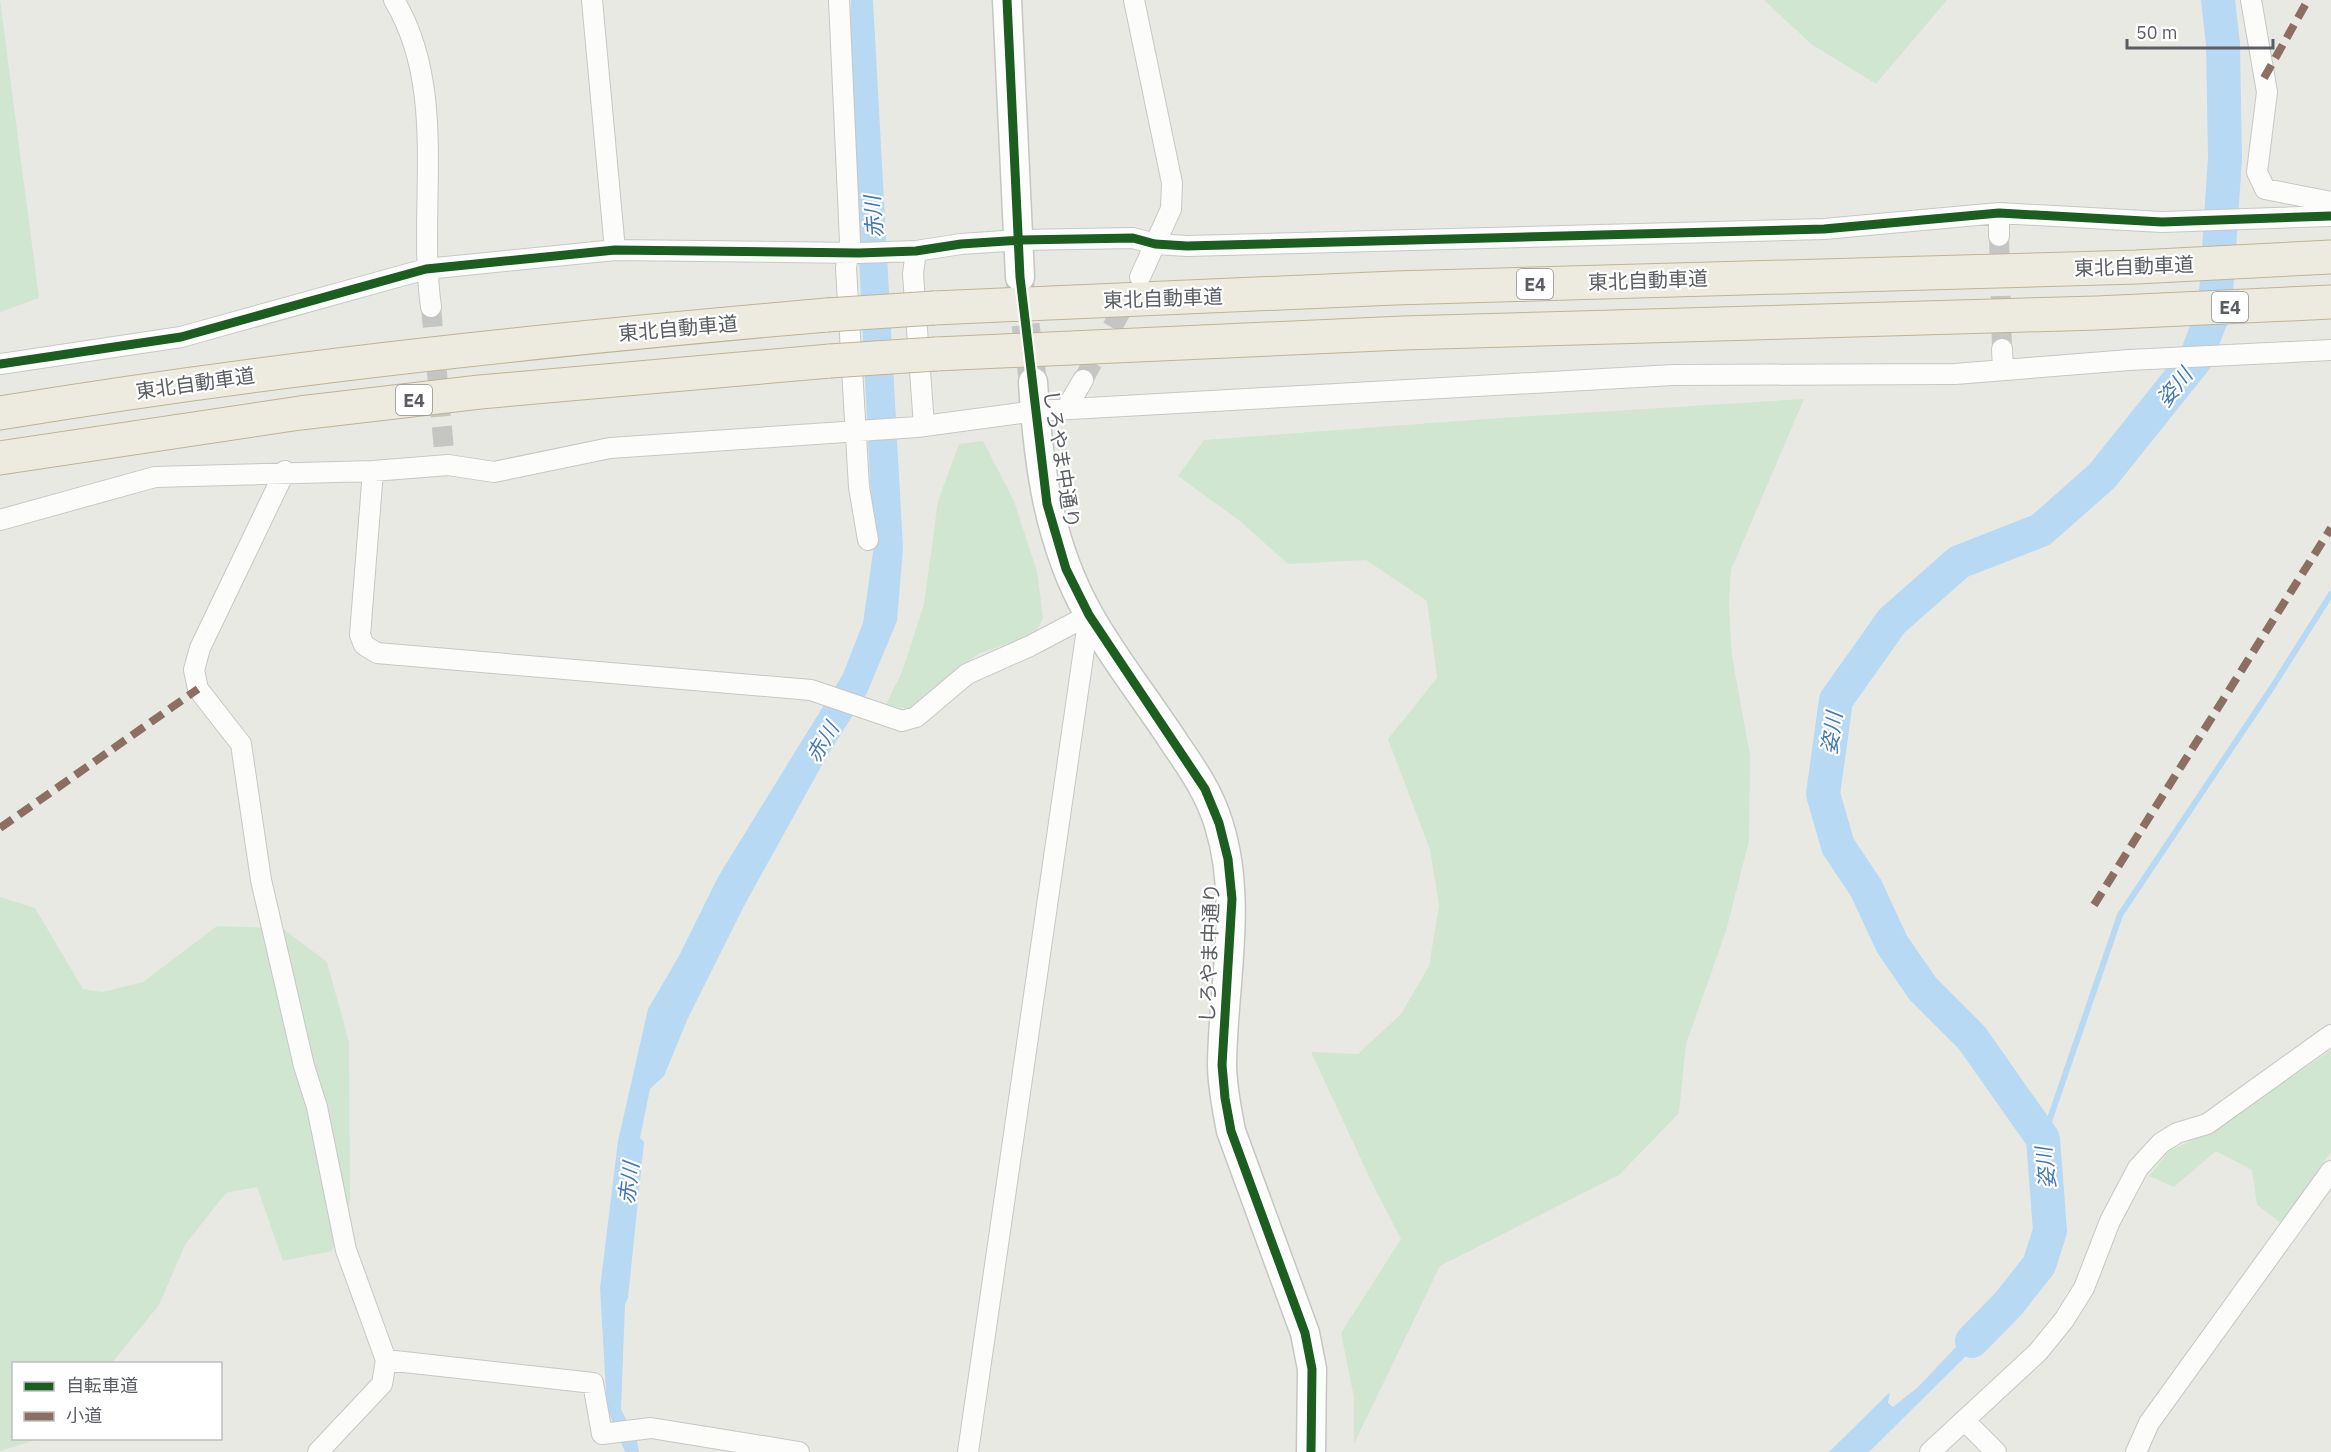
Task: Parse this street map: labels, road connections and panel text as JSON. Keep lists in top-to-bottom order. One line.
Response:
{"streets":{"highway":["東北自動車道","E4"],"street":["しろやま中通り"]},"water":["赤川","姿川"],"legend":["自転車道","小道"],"scale_bar":"50 m"}
